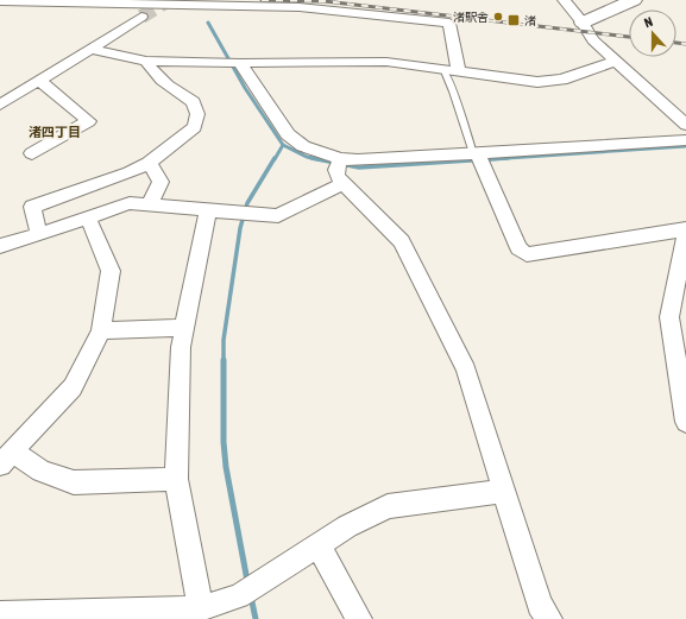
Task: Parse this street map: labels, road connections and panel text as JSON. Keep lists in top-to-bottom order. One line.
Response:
{"districts":["渚四丁目"],"places":{"other":["渚駅舎"],"transit":["渚"]},"north":"top"}
